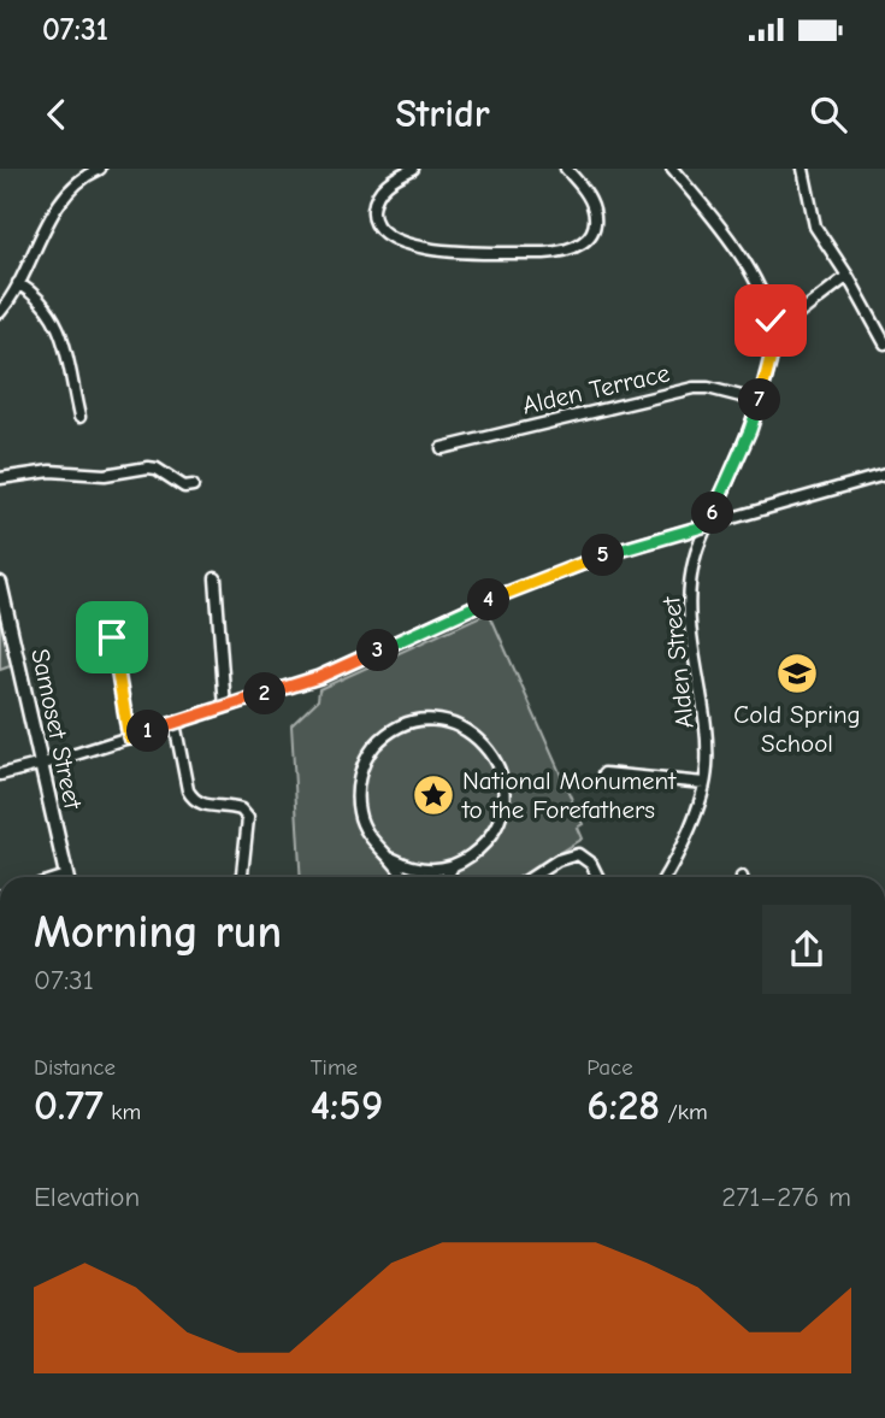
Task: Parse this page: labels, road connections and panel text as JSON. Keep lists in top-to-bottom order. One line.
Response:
{"streets":{"main road":["Samoset Street"],"street":["Alden Terrace","Alden Street"]},"crossings":[["Alden Terrace","Alden Street"]],"places":{"school or university":["Cold Spring School"],"place":["National Monument to the Forefathers"]},"page":{"status":"07:31","header":"Stridr","pins":["7","6","5","4","3","2","1"],"heading":["Morning run","07:31"],"stats":[["Distance","0.77 km"],["Time","4:59"],["Pace","6:28 /km"]],"chart":["Elevation","271–276 m"]}}
